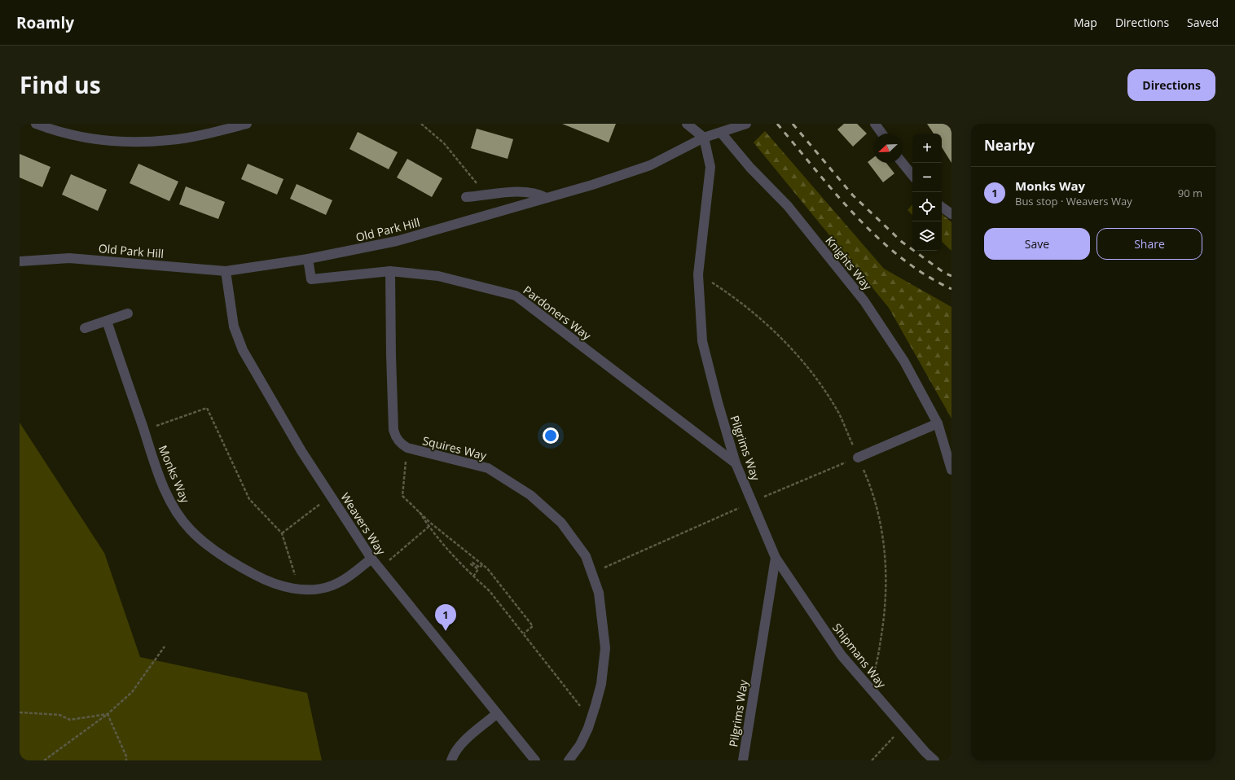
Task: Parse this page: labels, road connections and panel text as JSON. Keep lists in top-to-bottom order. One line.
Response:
{"streets":{"street":["Old Park Hill","Knights Way","Pardoners Way","Squires Way","Pilgrims Way","Monks Way","Weavers Way","Shipmans Way"]},"crossings":[["Old Park Hill","Knights Way"],["Old Park Hill","Pardoners Way"],["Old Park Hill","Pilgrims Way"],["Old Park Hill","Weavers Way"],["Pardoners Way","Squires Way"],["Pardoners Way","Pilgrims Way"],["Pilgrims Way","Shipmans Way"],["Monks Way","Weavers Way"]],"north":"bottom left","page":{"header":"Roamly","nav":["Map","Directions","Saved"],"title":"Find us","buttons":["Directions",["Save","Share"]],"heading":"Nearby","map_buttons":["+","−"],"list":[{"mark":"1","name":"Monks Way","note":"Bus stop · Weavers Way","value":"90 m"}],"pins":"1"}}
